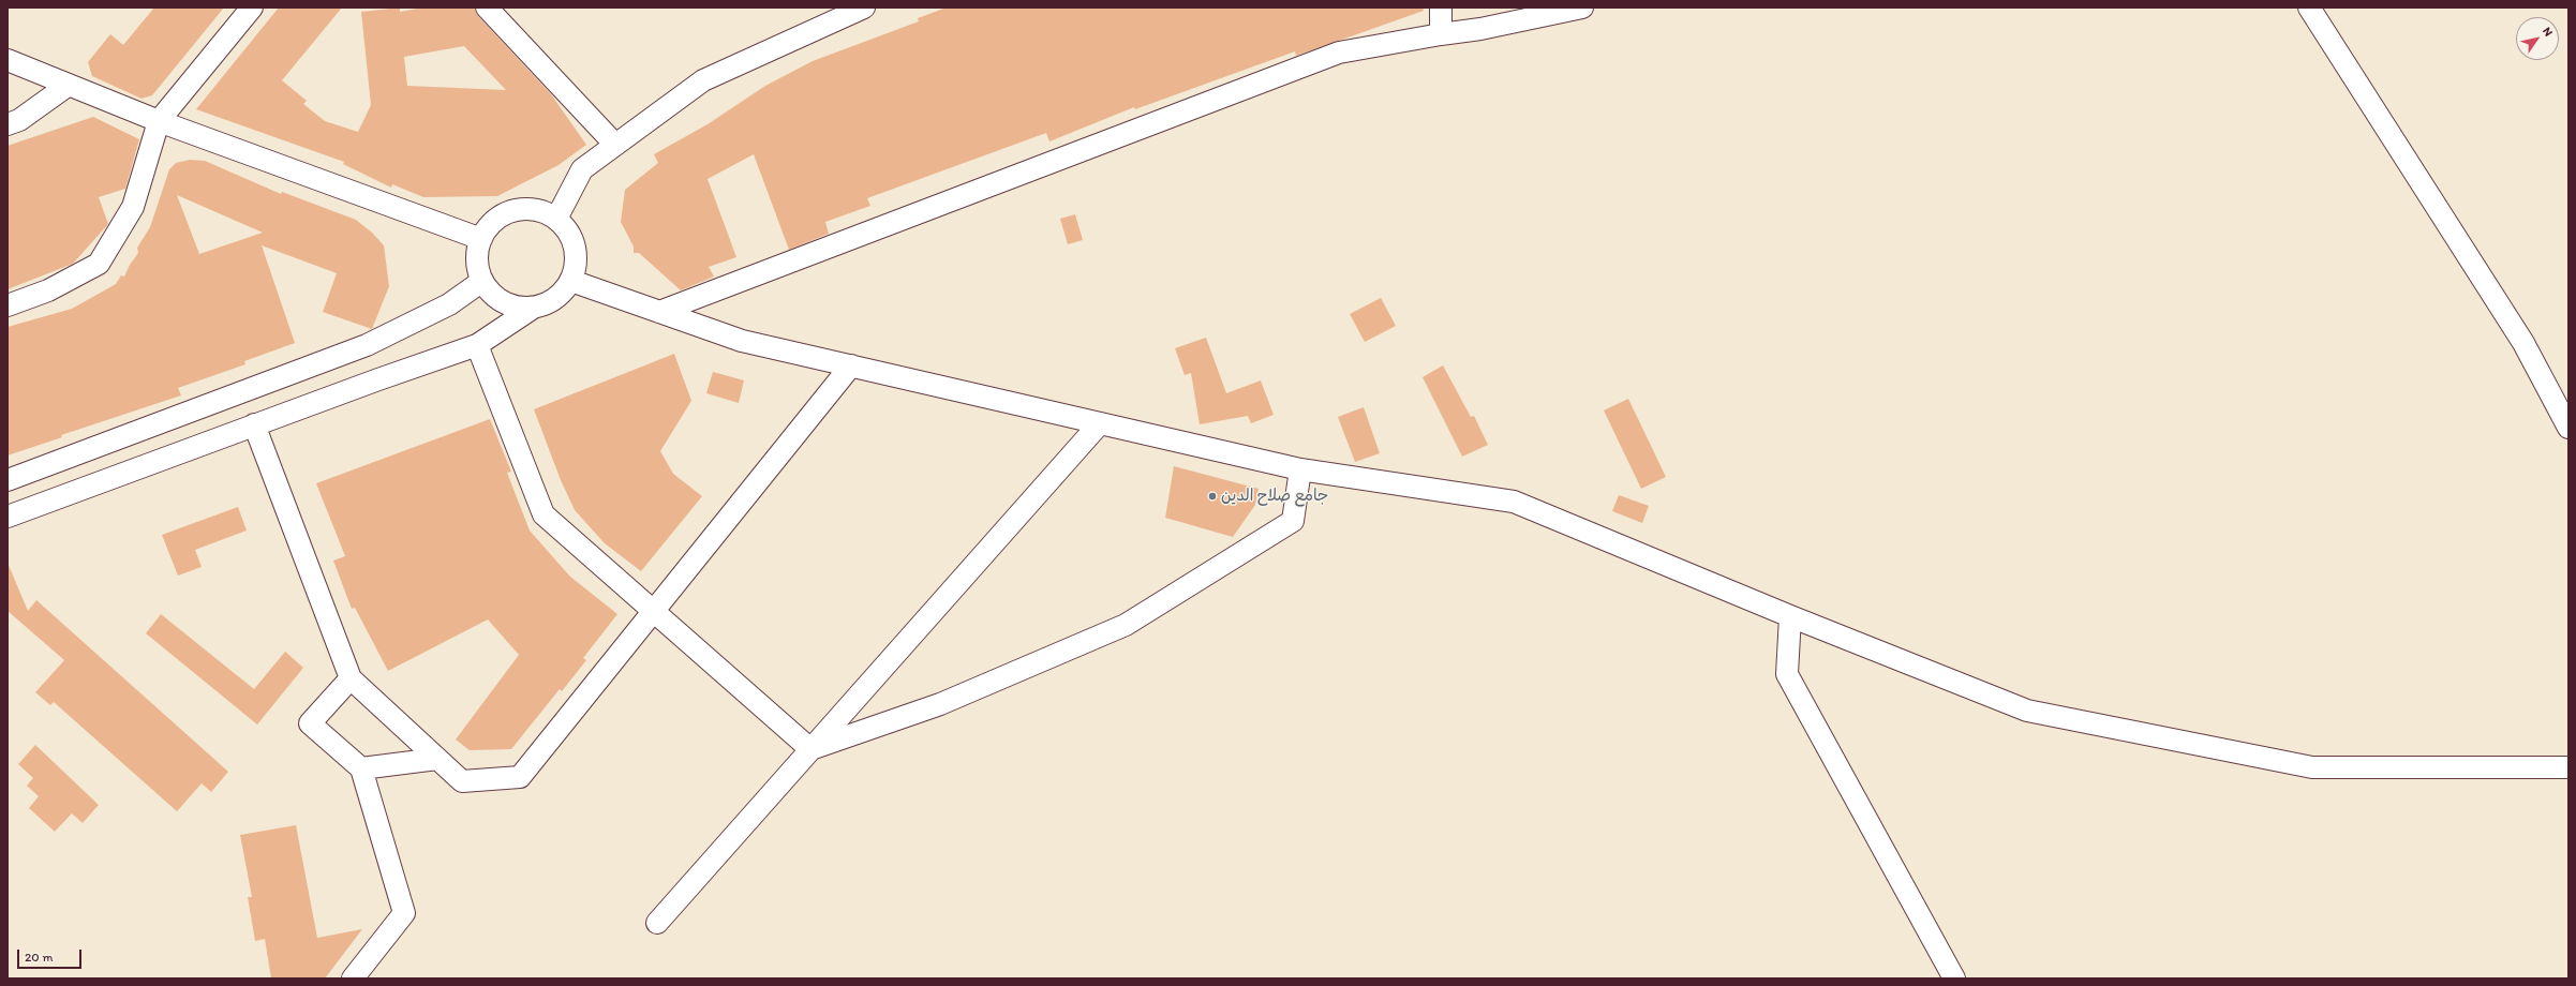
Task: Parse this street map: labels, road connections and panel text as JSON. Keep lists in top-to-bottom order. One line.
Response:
{"places":["جامع صلاح الدين"],"scale_bar":"20 m","north":"top right"}
